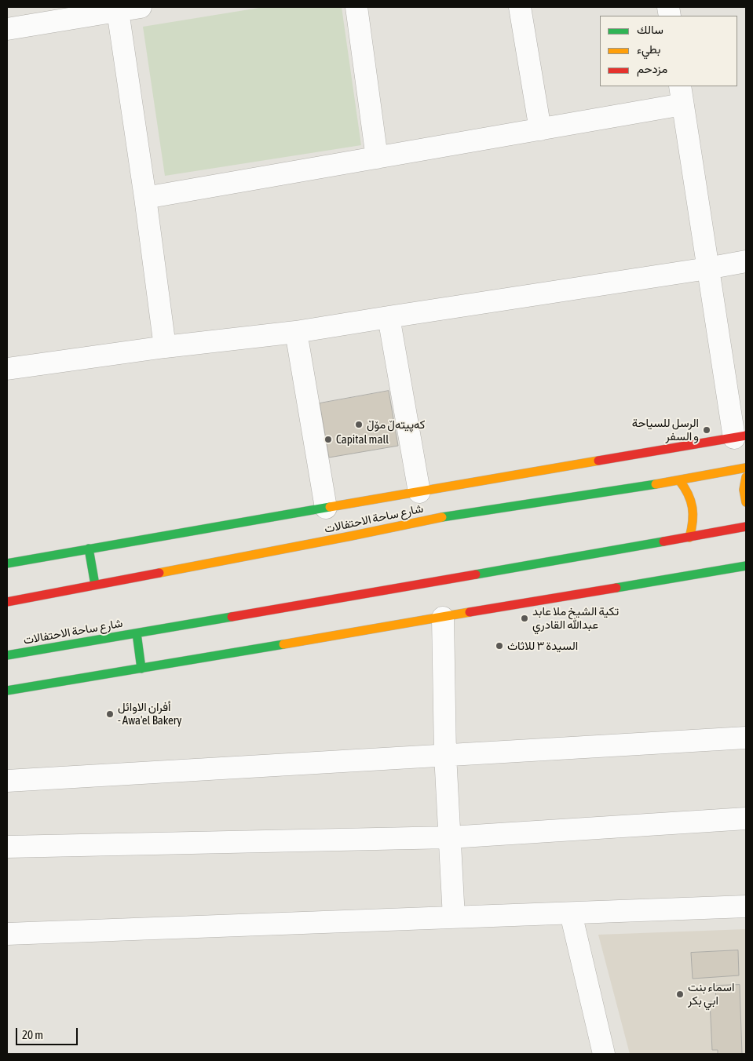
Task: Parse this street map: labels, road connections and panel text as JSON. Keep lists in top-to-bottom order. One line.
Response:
{"streets":{"main road":["شارع ساحة الاحتفالات"]},"places":["کەپیتەڵ مۆڵ","الرسل للسياحة و السفر","Capital mall","تكية الشيخ ملا عابد عبدالله القادري","السيدة ٣ للاثاث","أفران الاوائل - Awa'el Bakery","اسماء بنت ابي بكر"],"legend":["سالك","بطيء","مزدحم"],"scale_bar":"20 m"}
